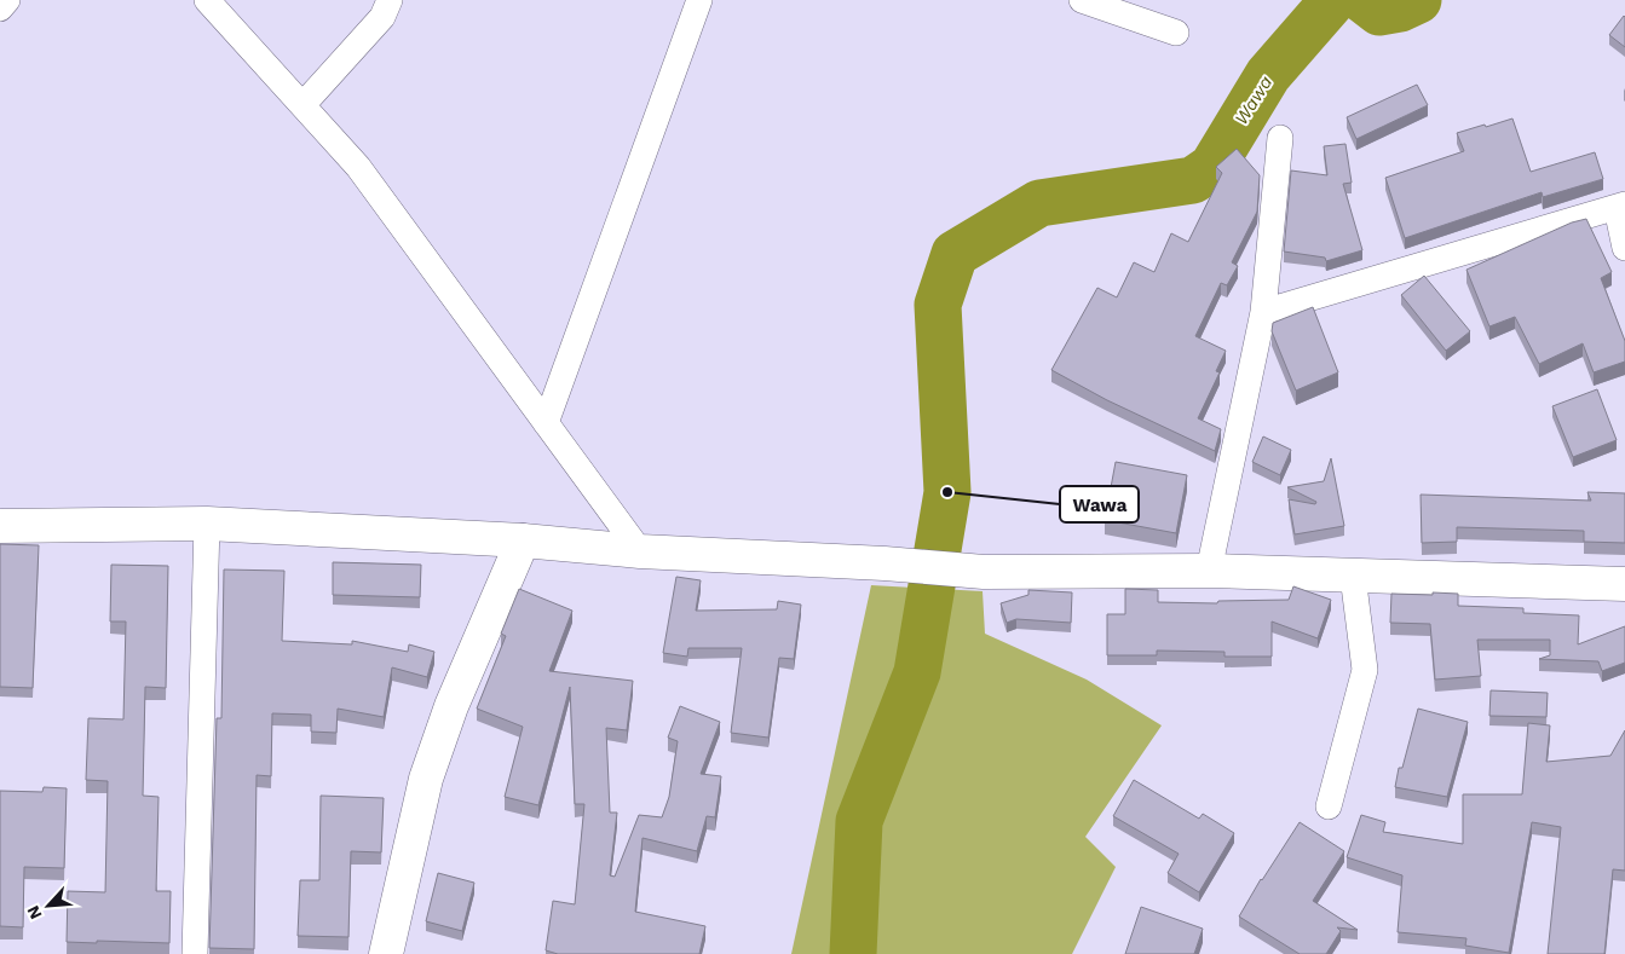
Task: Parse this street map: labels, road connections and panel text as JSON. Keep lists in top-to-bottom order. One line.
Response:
{"water":["Wawa"],"places":["Wawa"],"north":"bottom left"}
